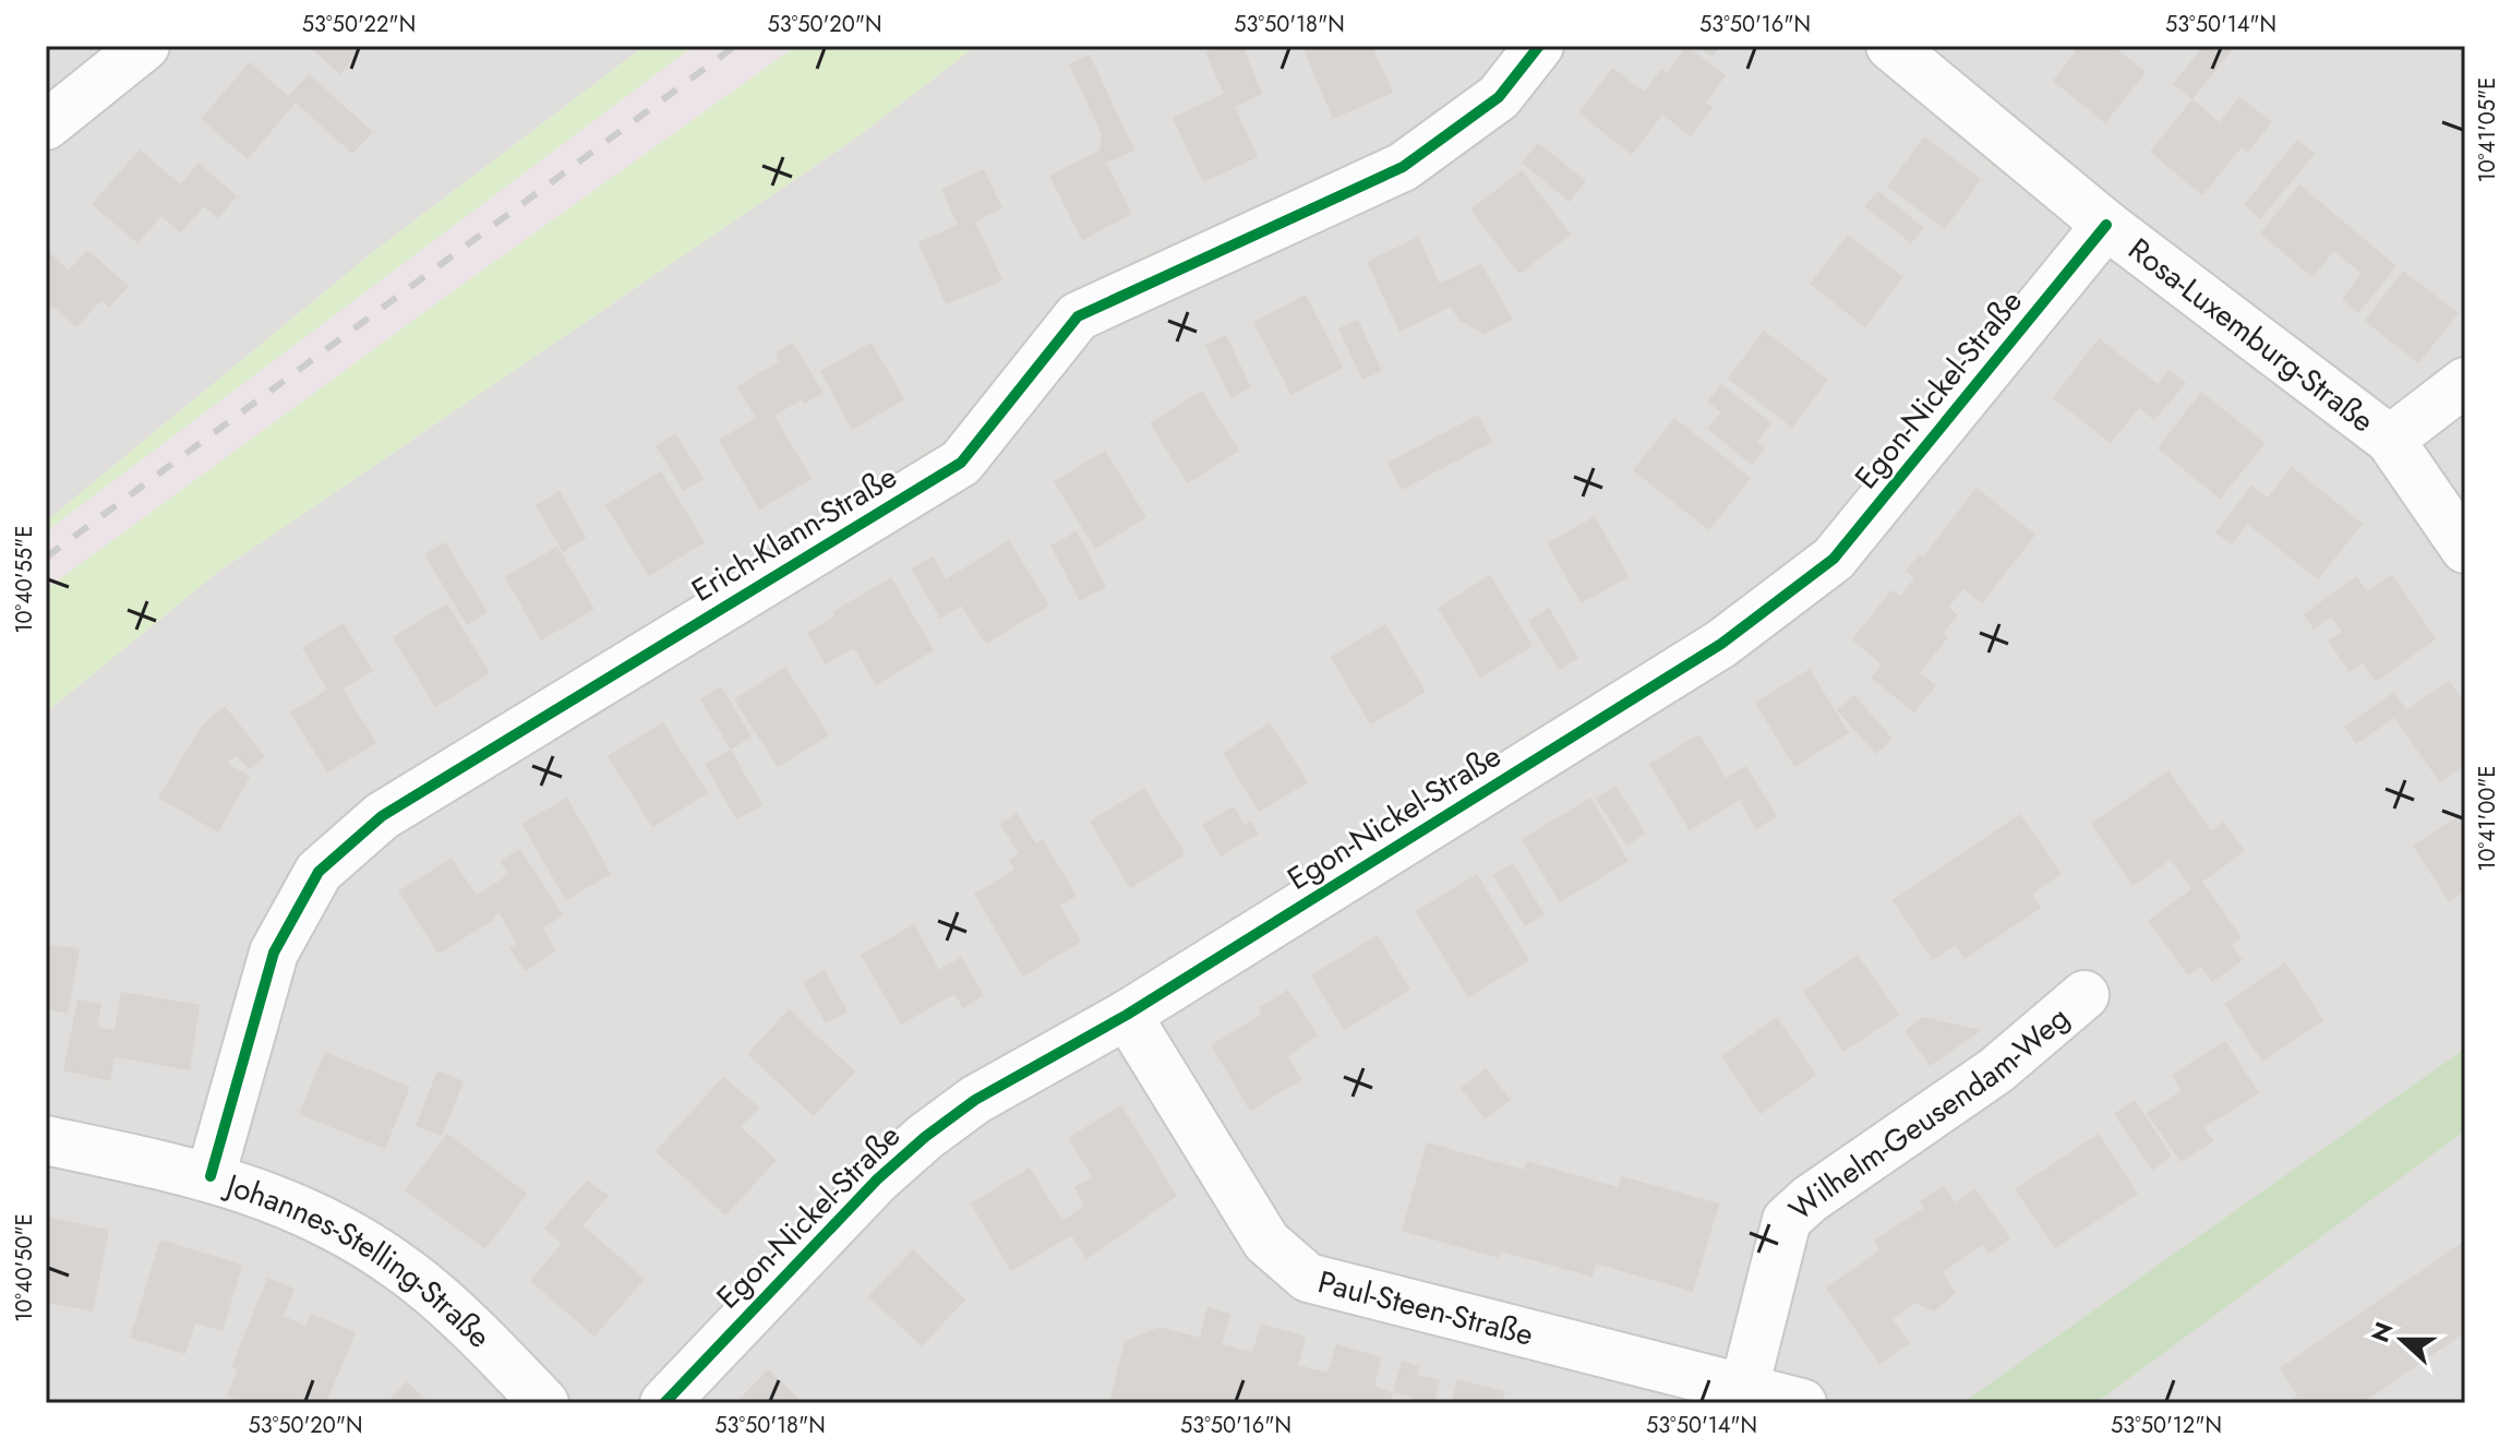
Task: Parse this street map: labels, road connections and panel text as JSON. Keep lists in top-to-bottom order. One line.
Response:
{"streets":{"street":["Rosa-Luxemburg-Straße","Egon-Nickel-Straße","Erich-Klann-Straße","Wilhelm-Geusendam-Weg","Johannes-Stelling-Straße","Paul-Steen-Straße"]},"crossings":[["Rosa-Luxemburg-Straße","Egon-Nickel-Straße"],["Egon-Nickel-Straße","Paul-Steen-Straße"],["Erich-Klann-Straße","Johannes-Stelling-Straße"],["Wilhelm-Geusendam-Weg","Paul-Steen-Straße"]],"north":"left","coordinates":["53°50'22\"N","53°50'20\"N","53°50'18\"N","53°50'16\"N","53°50'14\"N","10°41'05\"E","10°40'55\"E","10°41'00\"E","10°40'50\"E","53°50'12\"N"]}
